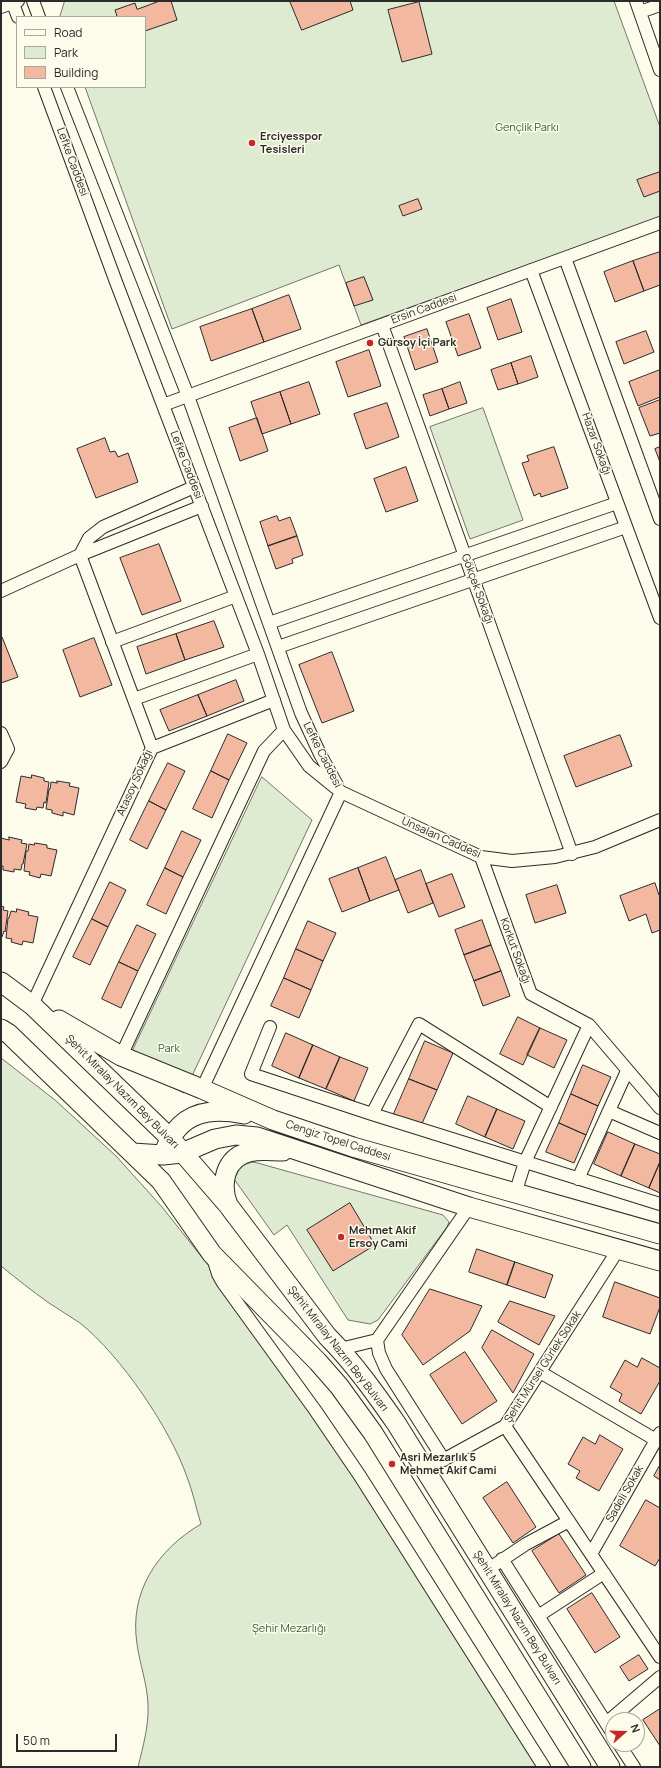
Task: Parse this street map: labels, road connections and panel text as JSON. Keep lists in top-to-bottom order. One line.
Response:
{"streets":{"main road":["Şehit Miralay Nazım Bey Bulvarı","Cengiz Topel Caddesi"],"street":["Lefke Caddesi","Ersin Caddesi","Hazar Sokağı","Gökçek Sokağı","Atasoy Sokağı","Ünsalan Caddesi","Korkut Sokağı","Şehit Mürsel Gürlek Sokak","Sadeli Sokak"]},"crossings":[["Lefke Caddesi","Ersin Caddesi"],["Lefke Caddesi","Ünsalan Caddesi"],["Ersin Caddesi","Hazar Sokağı"],["Ersin Caddesi","Gökçek Sokağı"],["Gökçek Sokağı","Ünsalan Caddesi"],["Atasoy Sokağı","Şehit Miralay Nazım Bey Bulvarı"],["Atasoy Sokağı","Cengiz Topel Caddesi"],["Ünsalan Caddesi","Korkut Sokağı"],["Şehit Miralay Nazım Bey Bulvarı","Cengiz Topel Caddesi"],["Şehit Miralay Nazım Bey Bulvarı","Şehit Mürsel Gürlek Sokak"],["Cengiz Topel Caddesi","Şehit Mürsel Gürlek Sokak"]],"parks":["Gençlik Parkı","Park","Şehir Mezarlığı"],"places":["Erciyesspor Tesisleri","Gürsoy İçi Park","Mehmet Akif Ersoy Cami","Asri Mezarlık 5 Mehmet Akif Cami"],"legend":["Road","Park","Building"],"scale_bar":"50 m","north":"right"}
